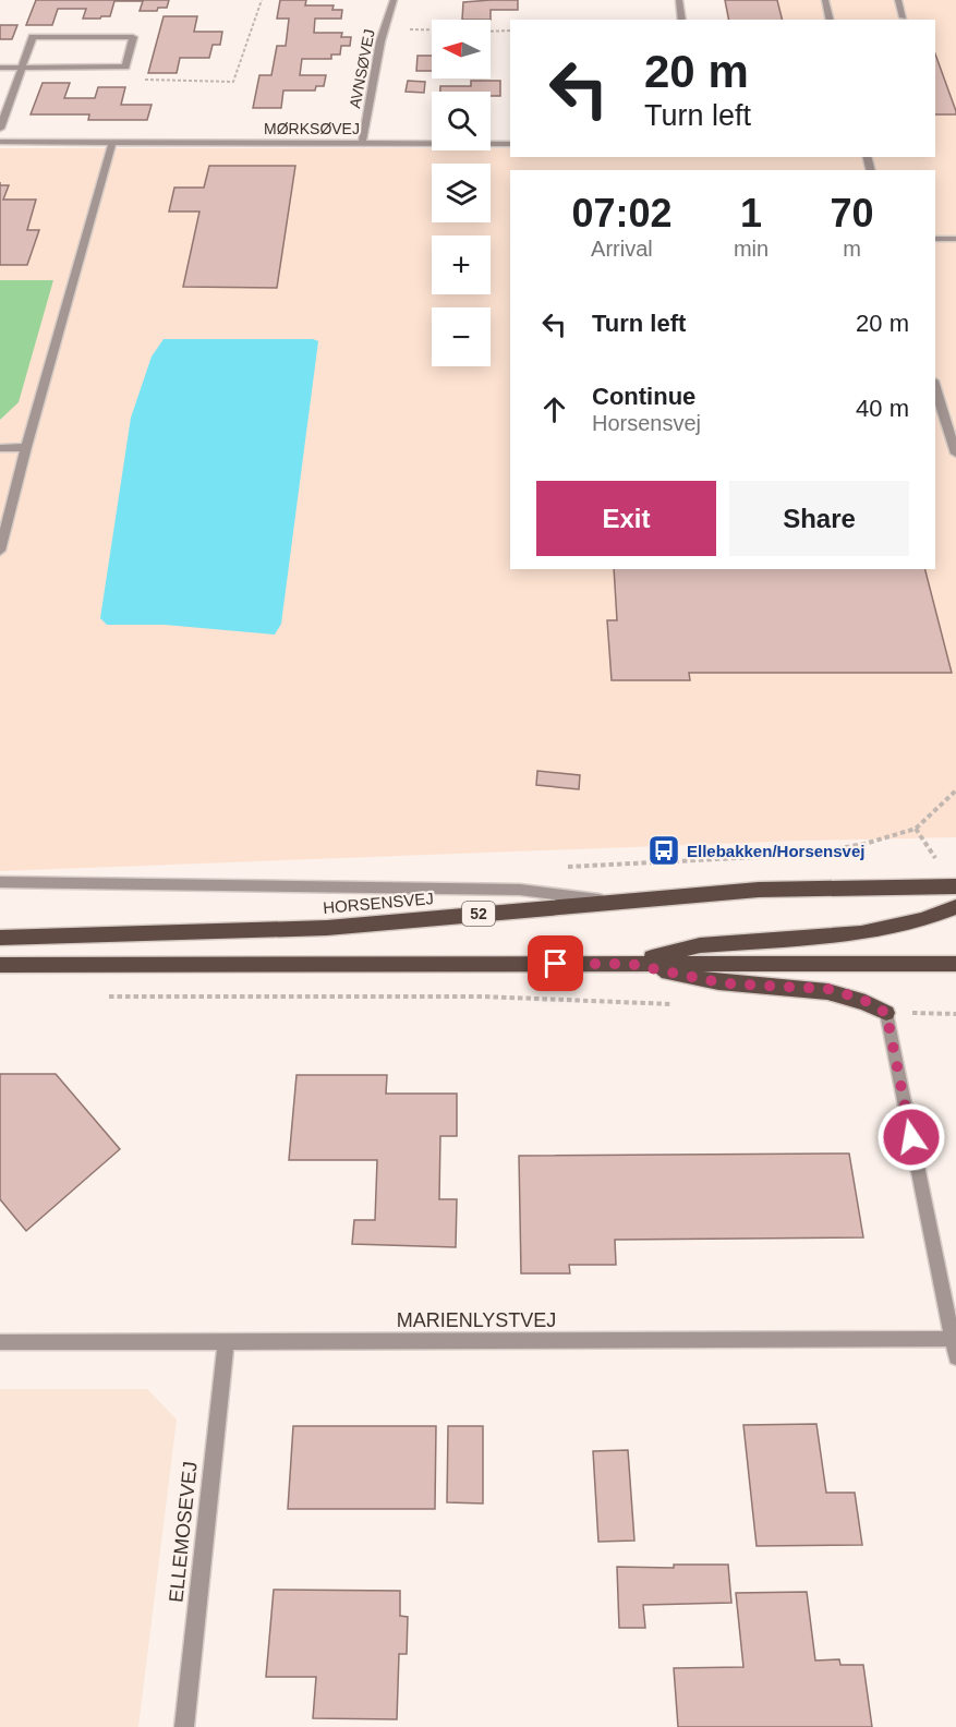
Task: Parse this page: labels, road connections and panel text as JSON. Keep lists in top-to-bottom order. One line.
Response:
{"streets":{"main road":["HORSENSVEJ","52"],"street":["AVNSØVEJ","MØRKSØVEJ","MARIENLYSTVEJ","ELLEMOSEVEJ"]},"crossings":[["AVNSØVEJ","MØRKSØVEJ"],["MARIENLYSTVEJ","ELLEMOSEVEJ"]],"places":{"bus stop":["Ellebakken/Horsensvej"]},"north":"left","page":{"map_buttons":["+","−"],"turn":["20 m","Turn left"],"eta":["07:02","Arrival","1","min","70","m"],"list":[{"name":"Turn left","value":"20 m"},{"name":"Continue","note":"Horsensvej","value":"40 m"}],"buttons":["Exit","Share"]}}
